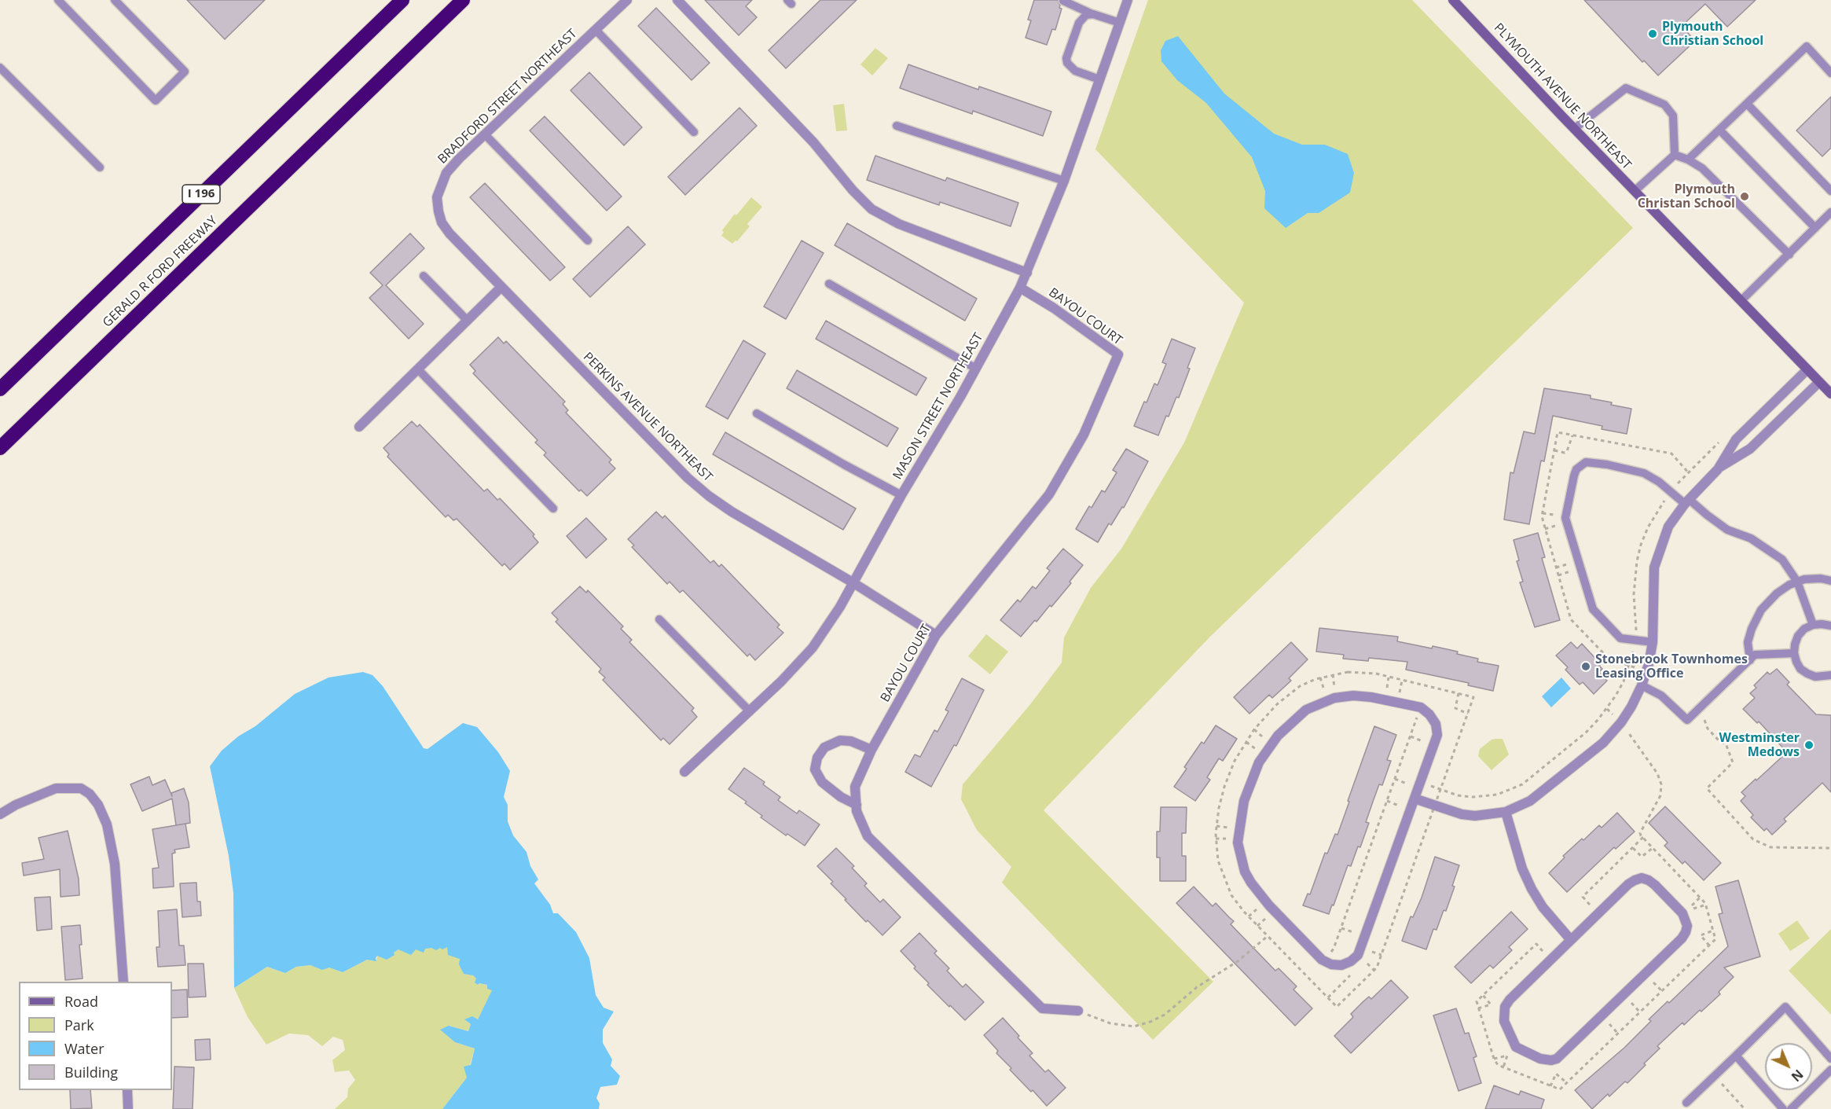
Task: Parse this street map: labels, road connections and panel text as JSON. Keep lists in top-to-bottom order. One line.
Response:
{"streets":{"highway":["I 196","GERALD R FORD FREEWAY"],"main road":["PLYMOUTH AVENUE NORTHEAST"],"street":["BRADFORD STREET NORTHEAST","BAYOU COURT","MASON STREET NORTHEAST","PERKINS AVENUE NORTHEAST"]},"crossings":[["BRADFORD STREET NORTHEAST","PERKINS AVENUE NORTHEAST"],["BAYOU COURT","MASON STREET NORTHEAST"],["BAYOU COURT","PERKINS AVENUE NORTHEAST"],["MASON STREET NORTHEAST","PERKINS AVENUE NORTHEAST"]],"places":["Plymouth Christian School","Plymouth Christan School","Stonebrook Townhomes Leasing Office","Westminster Medows"],"legend":["Road","Park","Water","Building"],"north":"bottom right"}
